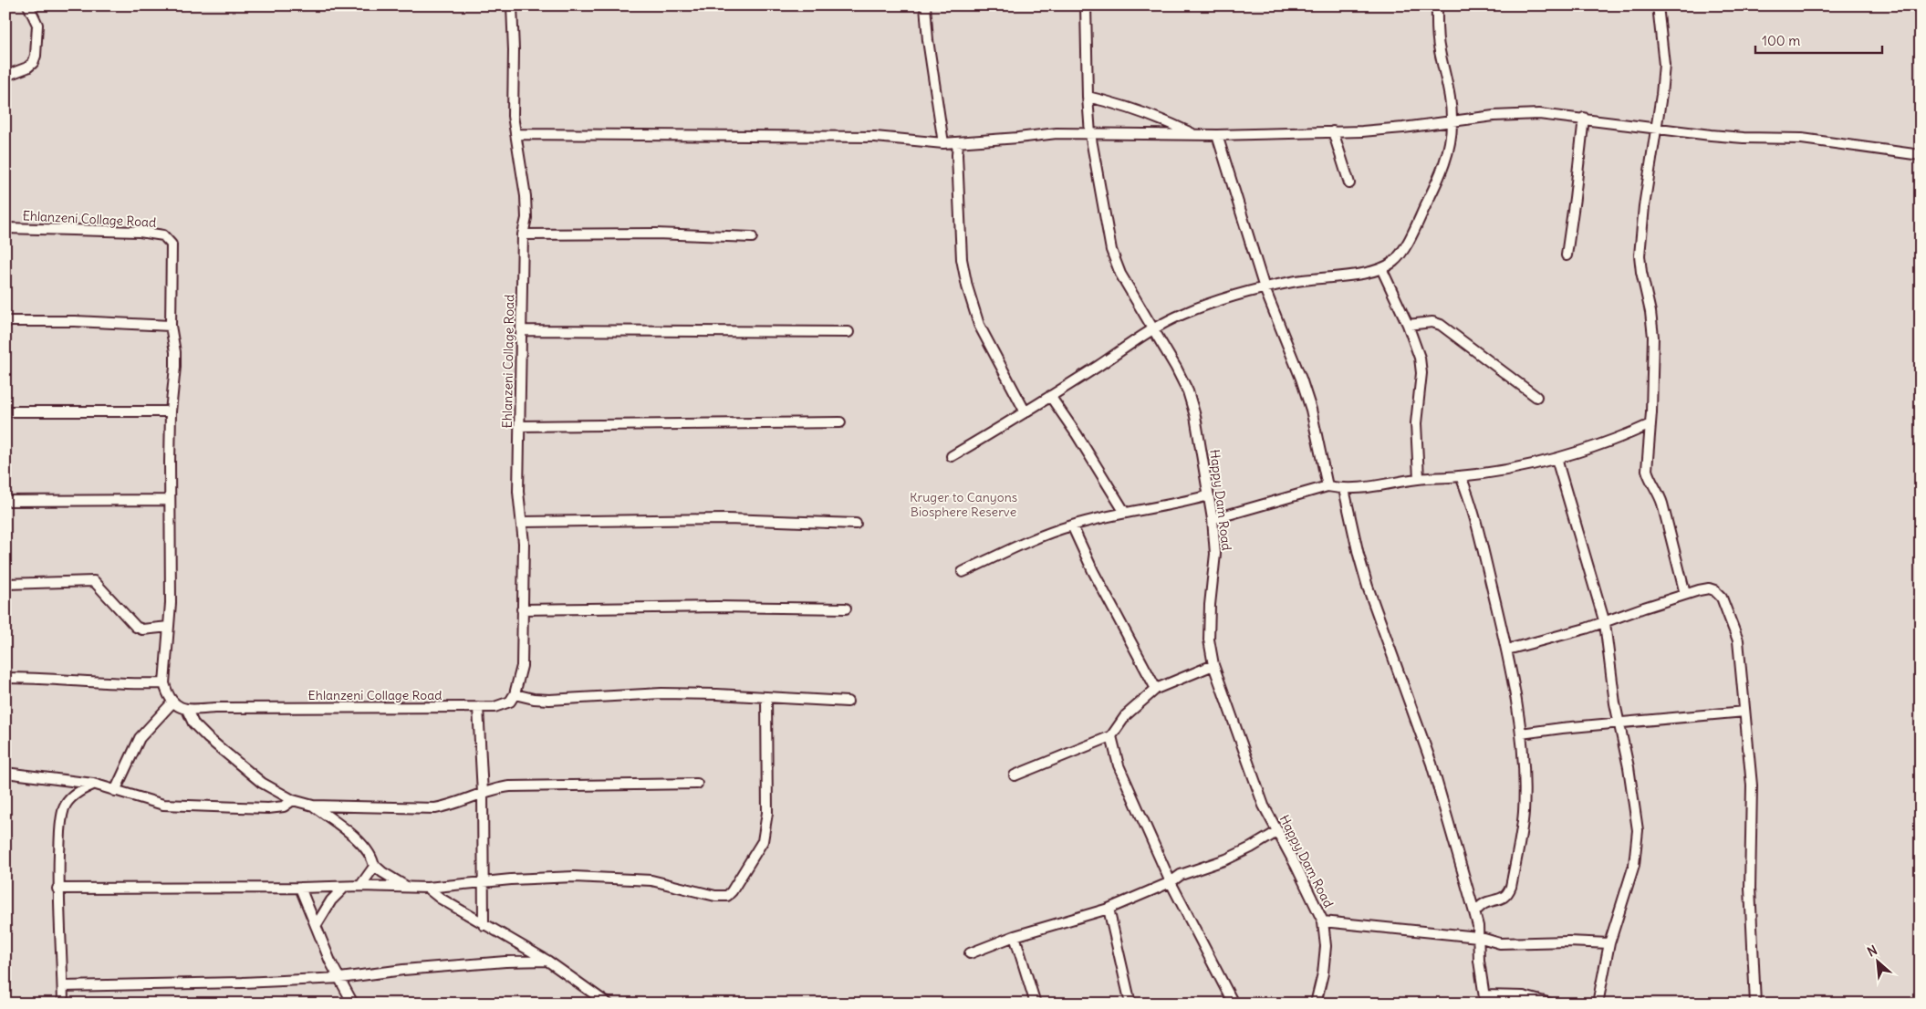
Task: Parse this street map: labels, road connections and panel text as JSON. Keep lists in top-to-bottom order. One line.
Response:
{"streets":{"street":["Ehlanzeni Collage Road","Happy Dam Road"]},"parks":["Kruger to Canyons Biosphere Reserve"],"scale_bar":"100 m","north":"top left"}
